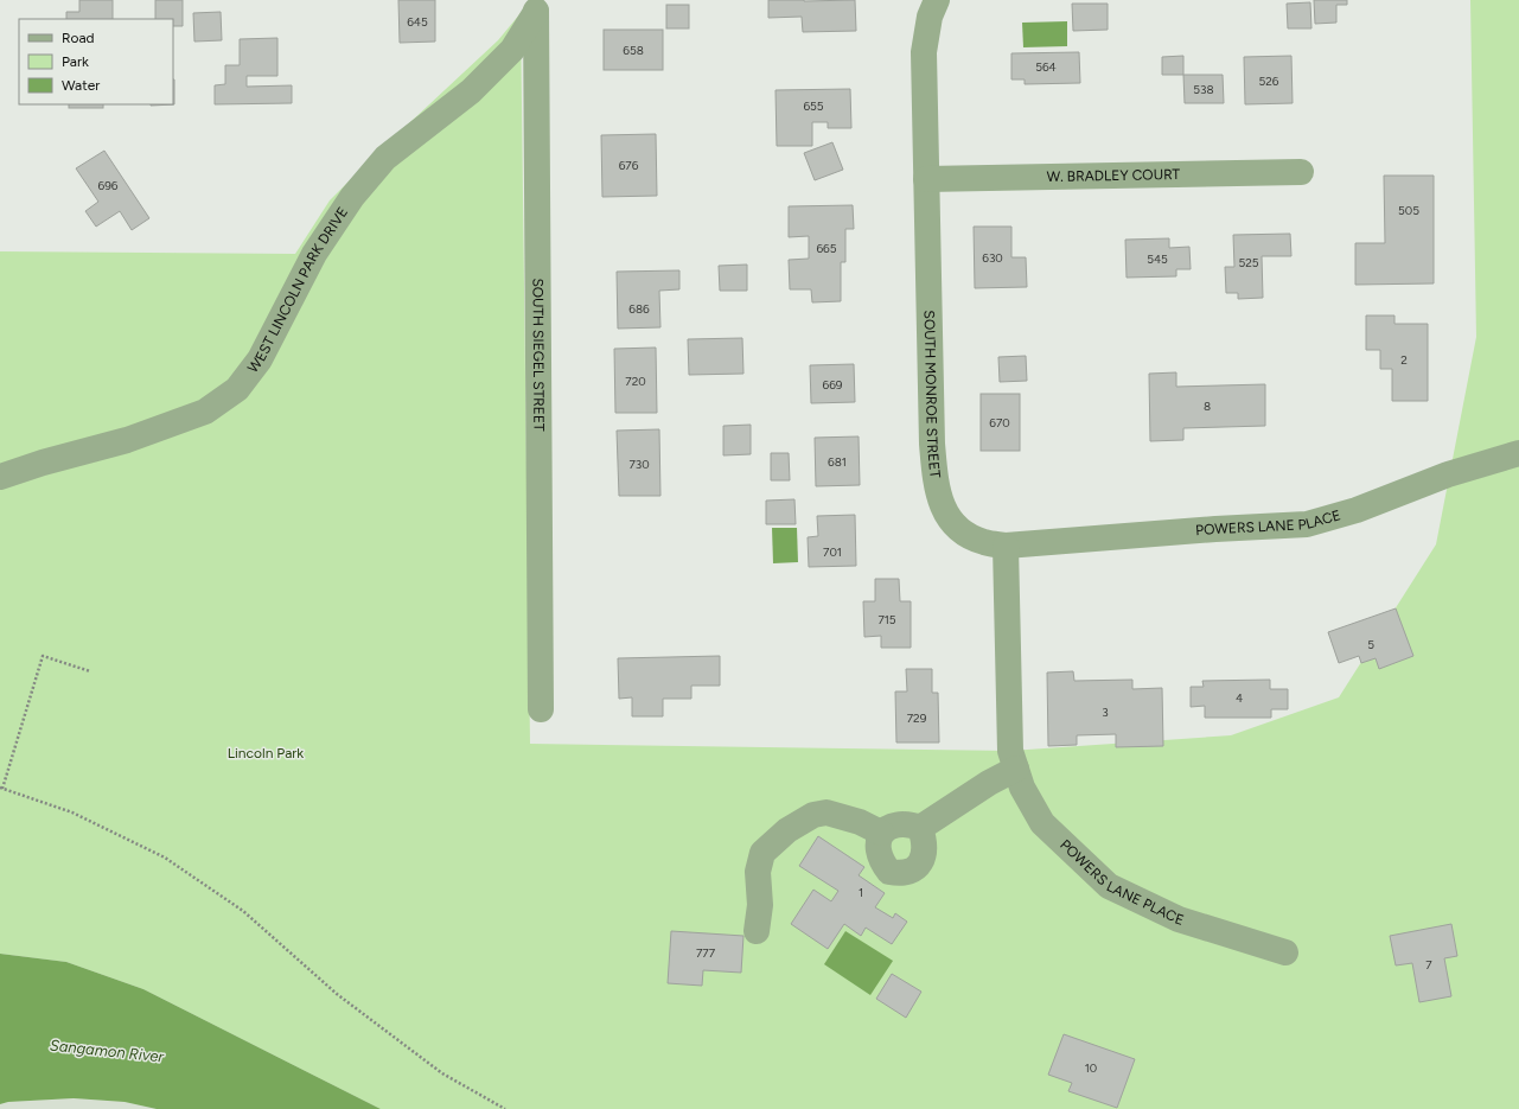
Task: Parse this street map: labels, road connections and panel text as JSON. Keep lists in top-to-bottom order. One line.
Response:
{"streets":{"street":["W. BRADLEY COURT","WEST LINCOLN PARK DRIVE","SOUTH SIEGEL STREET","SOUTH MONROE STREET","POWERS LANE PLACE"]},"crossings":[["W. BRADLEY COURT","SOUTH MONROE STREET"],["WEST LINCOLN PARK DRIVE","SOUTH SIEGEL STREET"],["SOUTH MONROE STREET","POWERS LANE PLACE"]],"water":["Sangamon River"],"parks":["Lincoln Park"],"house_numbers":["645","658","564","526","538","655","676","696","505","665","630","545","525","686","2","720","669","8","670","681","730","701","715","5","4","3","729","1","777","7","10"],"legend":["Road","Park","Water"]}
